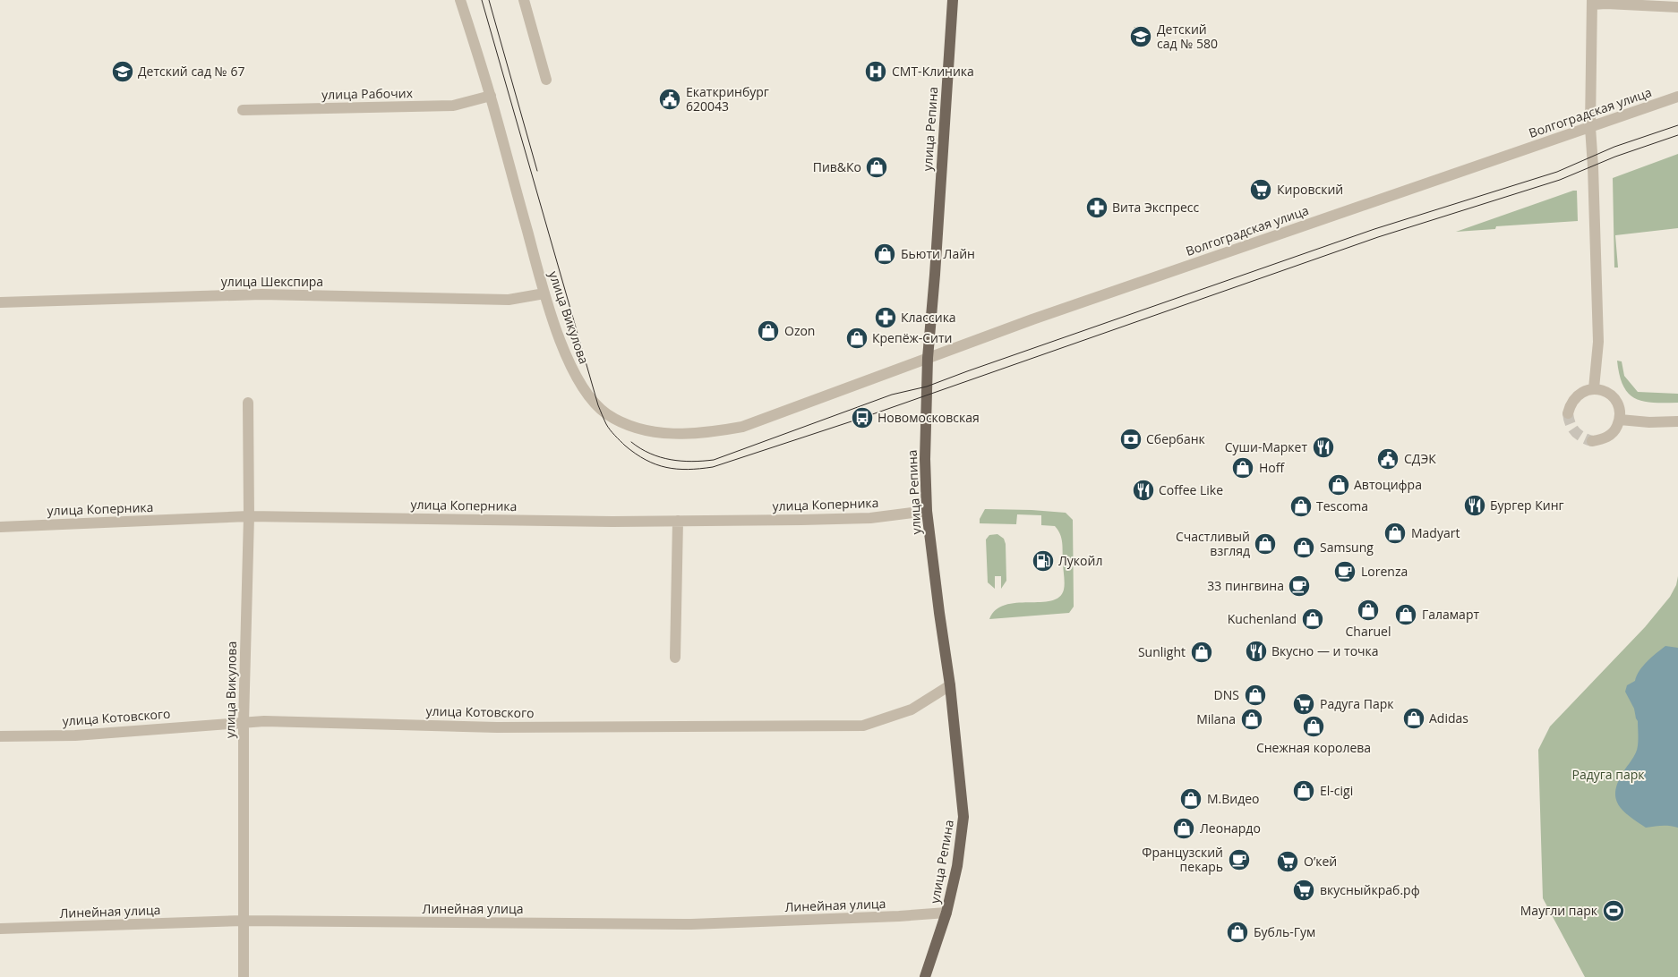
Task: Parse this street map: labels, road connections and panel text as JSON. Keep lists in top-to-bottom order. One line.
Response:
{"streets":{"main road":["улица Репина"],"street":["улица Рабочих","Волгоградская улица","улица Шекспира","улица Викулова","улица Коперника","улица Котовского","Линейная улица"]},"crossings":[["улица Рабочих","улица Викулова"],["Волгоградская улица","улица Репина"],["Волгоградская улица","улица Викулова"],["улица Репина","улица Викулова"],["улица Репина","улица Коперника"],["улица Репина","улица Котовского"],["улица Репина","Линейная улица"],["улица Шекспира","улица Викулова"],["улица Викулова","улица Коперника"],["улица Викулова","улица Котовского"],["улица Викулова","Линейная улица"]],"parks":["Радуга парк"],"places":{"school or university":["Детский сад № 580","Детский сад № 67"],"hospital":["СМТ-Клиника"],"public building":["Екаткринбург 620043","СДЭК"],"shop":["Пив&Ко","Бьюти Лайн","Ozon","Крепёж-Сити","Hoff","Автоцифра","Tescoma","Madyart","Счастливый взгляд","Samsung","Charuel","Галамарт","Kuchenland","Sunlight","DNS","Adidas","Milana","Снежная королева","El-cigi","М.Видео","Леонардо","Бубль-Гум"],"supermarket":["Кировский","Радуга Парк","О’кей","вкусныйкраб.рф"],"pharmacy":["Вита Экспресс","Классика"],"bus stop":["Новомосковская"],"bank":["Сбербанк"],"restaurant":["Суши-Маркет","Coffee Like","Бургер Кинг","Вкусно — и точка"],"fuel station":["Лукойл"],"cafe":["Lorenza","33 пингвина","Французский пекарь"],"sports":["Маугли парк"]}}
